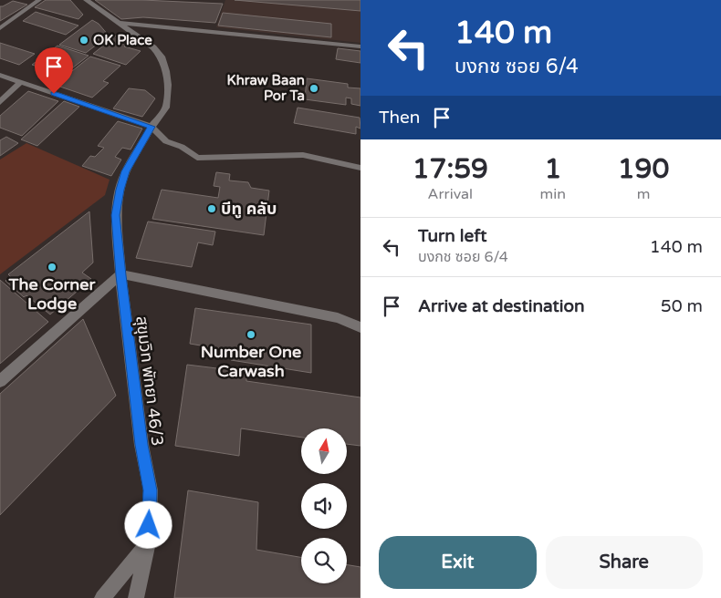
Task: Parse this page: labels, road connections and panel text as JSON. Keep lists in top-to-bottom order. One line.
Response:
{"streets":{"street":["สุขุมวิท พัทยา 46/3"]},"places":["OK Place","Khraw Baan Por Ta","บีทู คลับ","The Corner Lodge","Number One Carwash"],"north":"top","page":{"turn":["140 m","บงกช ซอย 6/4"],"then":"Then","eta":["17:59","Arrival","1","min","190","m"],"list":[{"name":"Turn left","note":"บงกช ซอย 6/4","value":"140 m"},{"name":"Arrive at destination","value":"50 m"}],"buttons":["Exit","Share"]}}
